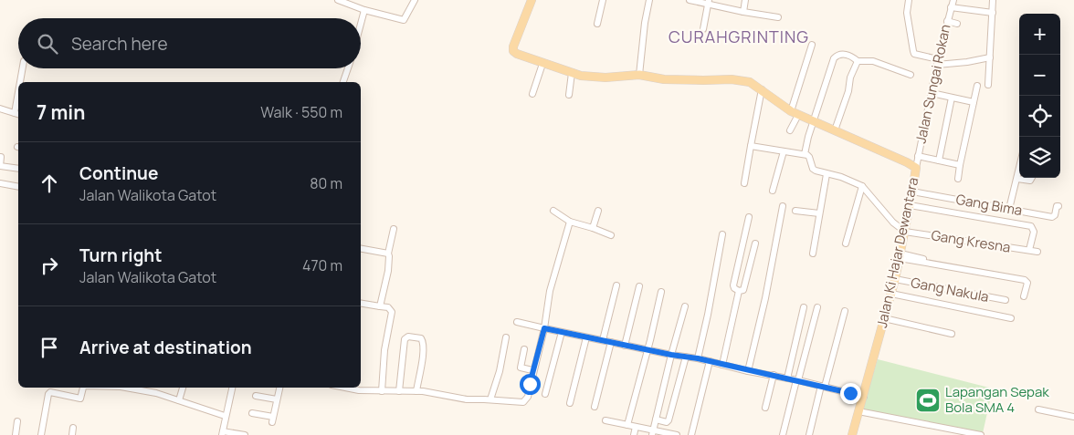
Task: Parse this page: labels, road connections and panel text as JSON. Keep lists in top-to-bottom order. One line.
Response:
{"streets":{"main road":["Jalan Ki Hajar Dewantara"],"street":["Jalan Sungai Rokan","Gang Bima","Gang Kresna","Gang Nakula"]},"crossings":[["Jalan Sungai Rokan","Jalan Ki Hajar Dewantara"],["Gang Bima","Jalan Ki Hajar Dewantara"],["Gang Kresna","Jalan Ki Hajar Dewantara"],["Jalan Ki Hajar Dewantara","Gang Nakula"]],"districts":["CURAHGRINTING"],"places":{"sports":["Lapangan Sepak Bola SMA 4"]},"page":{"map_buttons":["+","−"],"search":"Search here","heading":["7 min","Walk · 550 m"],"list":[["Continue","Jalan Walikota Gatot","80 m"],["Turn right","Jalan Walikota Gatot","470 m"],"Arrive at destination"]}}
